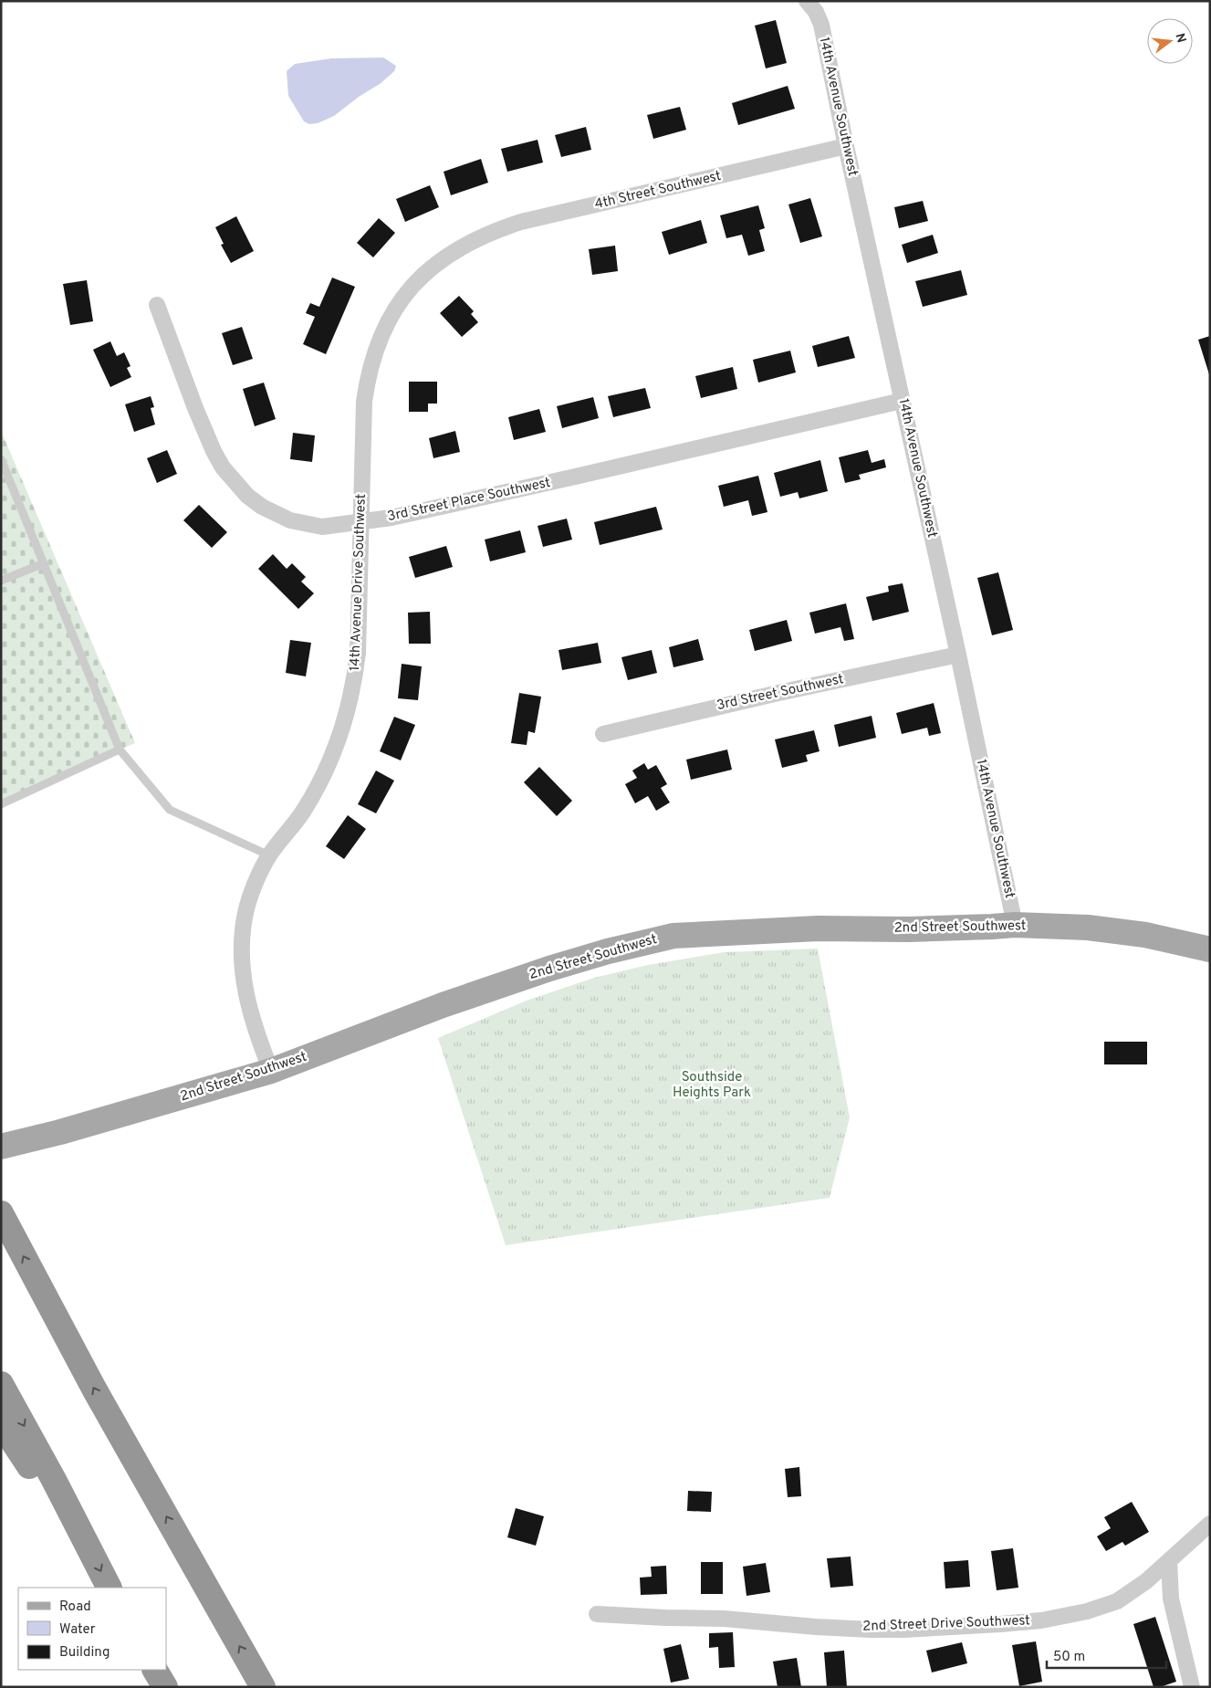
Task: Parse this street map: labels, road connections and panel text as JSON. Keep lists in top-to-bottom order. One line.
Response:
{"streets":{"main road":["2nd Street Southwest"],"street":["14th Avenue Southwest","4th Street Southwest","3rd Street Place Southwest","14th Avenue Drive Southwest","3rd Street Southwest","2nd Street Drive Southwest"]},"crossings":[["14th Avenue Southwest","4th Street Southwest"],["14th Avenue Southwest","3rd Street Place Southwest"],["14th Avenue Southwest","3rd Street Southwest"],["14th Avenue Southwest","2nd Street Southwest"],["4th Street Southwest","14th Avenue Drive Southwest"],["3rd Street Place Southwest","14th Avenue Drive Southwest"],["14th Avenue Drive Southwest","2nd Street Southwest"]],"parks":["Southside Heights Park"],"legend":["Road","Water","Building"],"scale_bar":"50 m","north":"right"}
